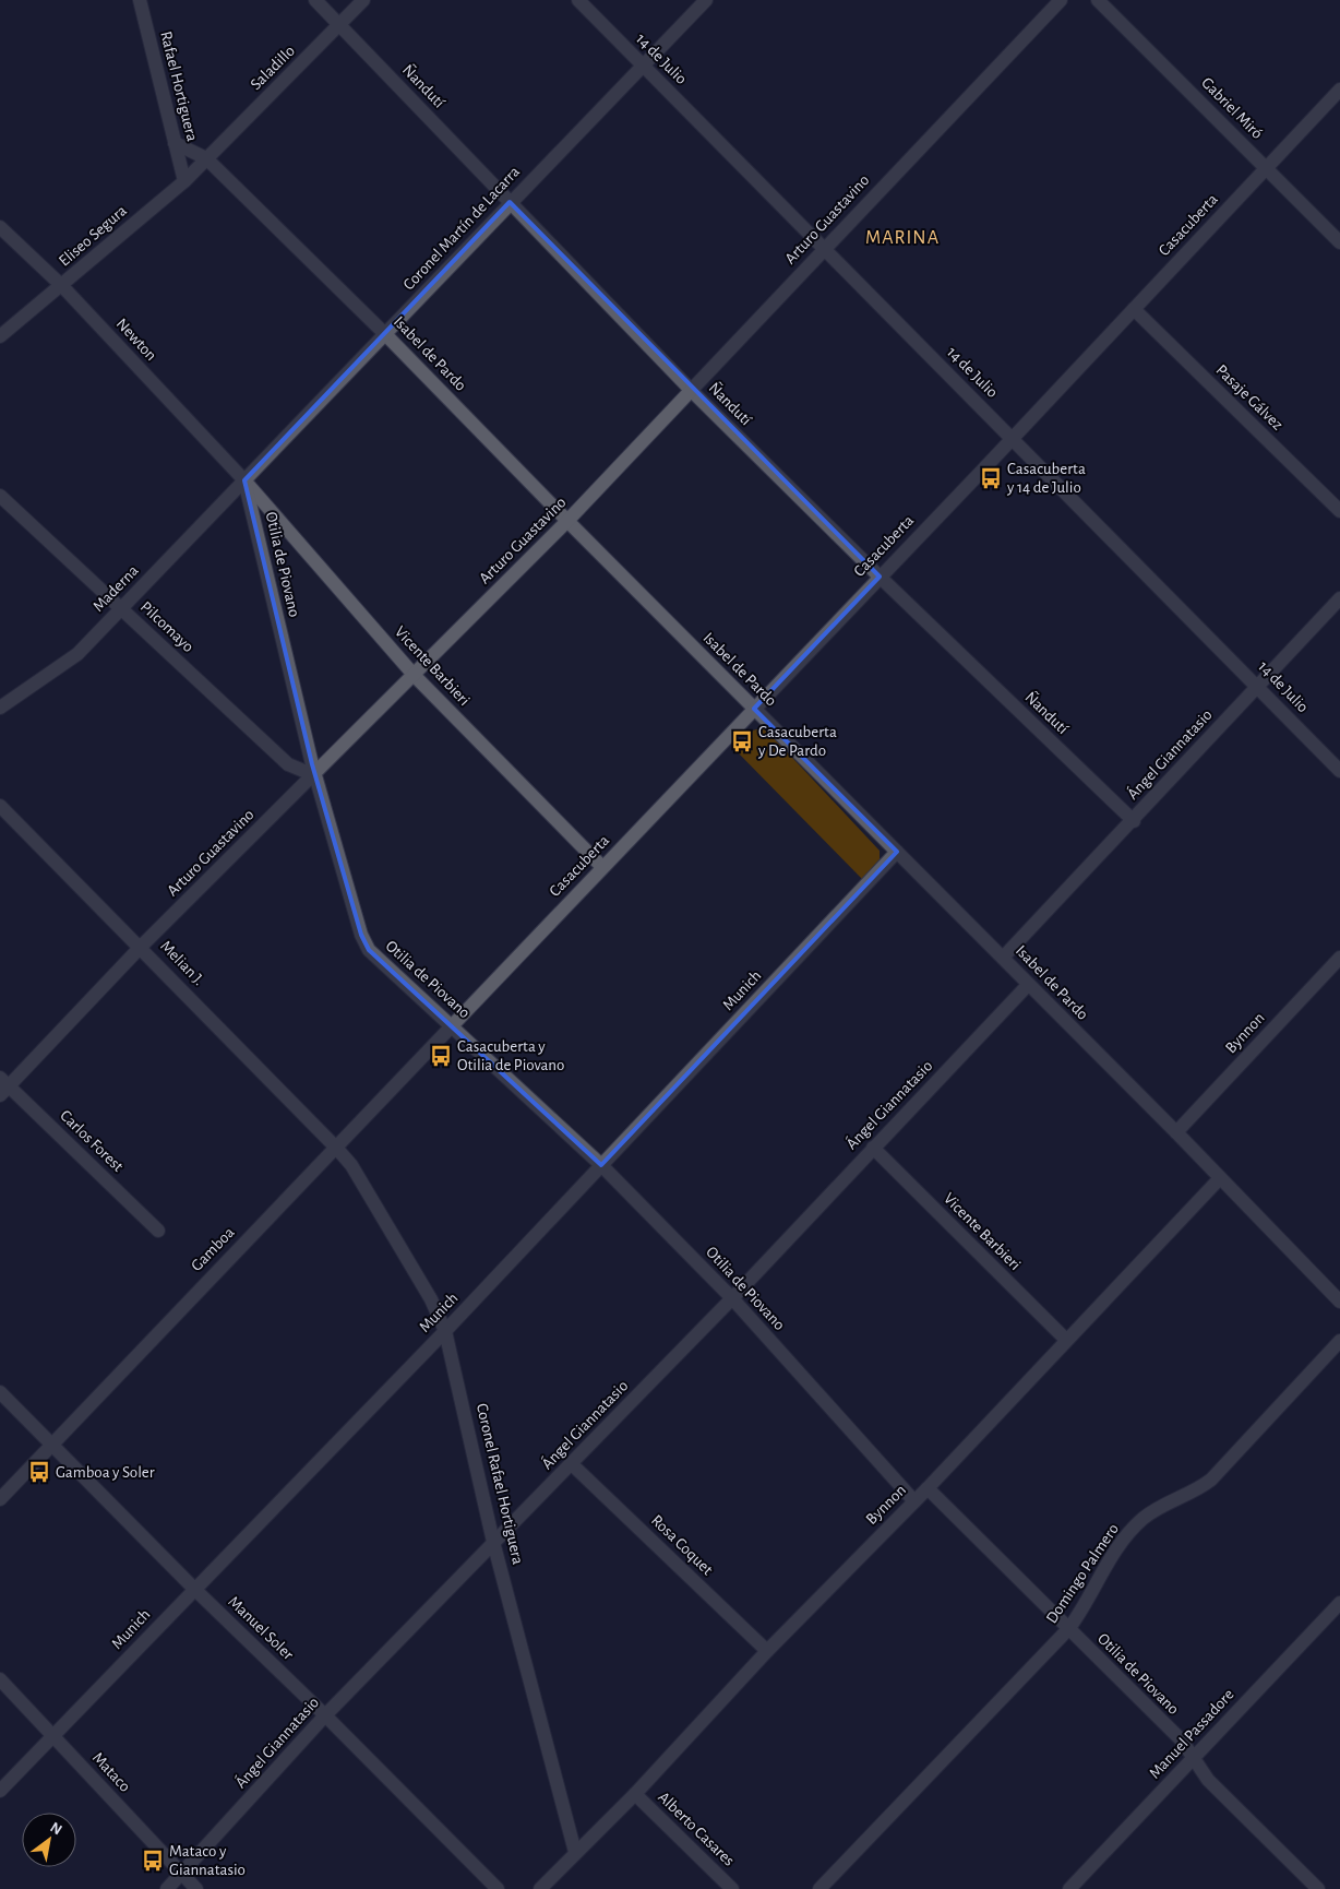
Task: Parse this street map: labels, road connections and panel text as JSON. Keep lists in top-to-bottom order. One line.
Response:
{"streets":{"street":["14 de Julio","Saladillo","Rafael Hortiguera","Ñandutí","Gabriel Miró","Arturo Guastavino","Casacuberta","Coronel Martín de Lacarra","Eliseo Segura","Newton","Isabel de Pardo","Pasaje Gálvez","Otilia de Piovano","Maderna","Pilcomayo","Vicente Barbieri","Ángel Giannatasio","Melian J.","Munich","Bynnon","Carlos Forest","Gamboa","Coronel Rafael Hortiguera","Rosa Coquet","Domingo Palmero","Manuel Soler","Manuel Passadore","Mataco","Alberto Casares"]},"crossings":[["14 de Julio","Arturo Guastavino"],["14 de Julio","Casacuberta"],["14 de Julio","Coronel Martín de Lacarra"],["14 de Julio","Ángel Giannatasio"],["Saladillo","Ñandutí"],["Saladillo","Eliseo Segura"],["Saladillo","Isabel de Pardo"],["Rafael Hortiguera","Eliseo Segura"],["Rafael Hortiguera","Isabel de Pardo"],["Ñandutí","Arturo Guastavino"],["Ñandutí","Casacuberta"],["Ñandutí","Coronel Martín de Lacarra"],["Ñandutí","Ángel Giannatasio"],["Gabriel Miró","Casacuberta"],["Arturo Guastavino","Isabel de Pardo"],["Arturo Guastavino","Otilia de Piovano"],["Arturo Guastavino","Pilcomayo"],["Arturo Guastavino","Vicente Barbieri"],["Arturo Guastavino","Melian J."],["Arturo Guastavino","Carlos Forest"],["Casacuberta","Isabel de Pardo"],["Casacuberta","Pasaje Gálvez"],["Casacuberta","Otilia de Piovano"],["Casacuberta","Vicente Barbieri"],["Casacuberta","Gamboa"],["Coronel Martín de Lacarra","Newton"],["Coronel Martín de Lacarra","Isabel de Pardo"],["Coronel Martín de Lacarra","Otilia de Piovano"],["Coronel Martín de Lacarra","Maderna"],["Coronel Martín de Lacarra","Vicente Barbieri"],["Eliseo Segura","Newton"],["Eliseo Segura","Isabel de Pardo"],["Newton","Otilia de Piovano"],["Newton","Maderna"],["Newton","Vicente Barbieri"],["Isabel de Pardo","Ángel Giannatasio"],["Isabel de Pardo","Munich"],["Isabel de Pardo","Bynnon"],["Otilia de Piovano","Maderna"],["Otilia de Piovano","Pilcomayo"],["Otilia de Piovano","Vicente Barbieri"],["Otilia de Piovano","Ángel Giannatasio"],["Otilia de Piovano","Munich"],["Otilia de Piovano","Bynnon"],["Otilia de Piovano","Gamboa"],["Otilia de Piovano","Domingo Palmero"],["Otilia de Piovano","Manuel Passadore"],["Maderna","Pilcomayo"],["Maderna","Vicente Barbieri"],["Vicente Barbieri","Ángel Giannatasio"],["Vicente Barbieri","Bynnon"],["Ángel Giannatasio","Coronel Rafael Hortiguera"],["Ángel Giannatasio","Rosa Coquet"],["Ángel Giannatasio","Manuel Soler"],["Ángel Giannatasio","Mataco"],["Melian J.","Gamboa"],["Melian J.","Coronel Rafael Hortiguera"],["Munich","Coronel Rafael Hortiguera"],["Munich","Manuel Soler"],["Munich","Mataco"],["Bynnon","Coronel Rafael Hortiguera"],["Bynnon","Rosa Coquet"],["Bynnon","Alberto Casares"],["Gamboa","Coronel Rafael Hortiguera"],["Gamboa","Manuel Soler"]],"districts":["MARINA"],"places":{"bus stop":["Casacuberta y 14 de Julio","Casacuberta y De Pardo","Casacuberta y Otilia de Piovano","Gamboa y Soler","Mataco y Giannatasio"]},"north":"top right"}
